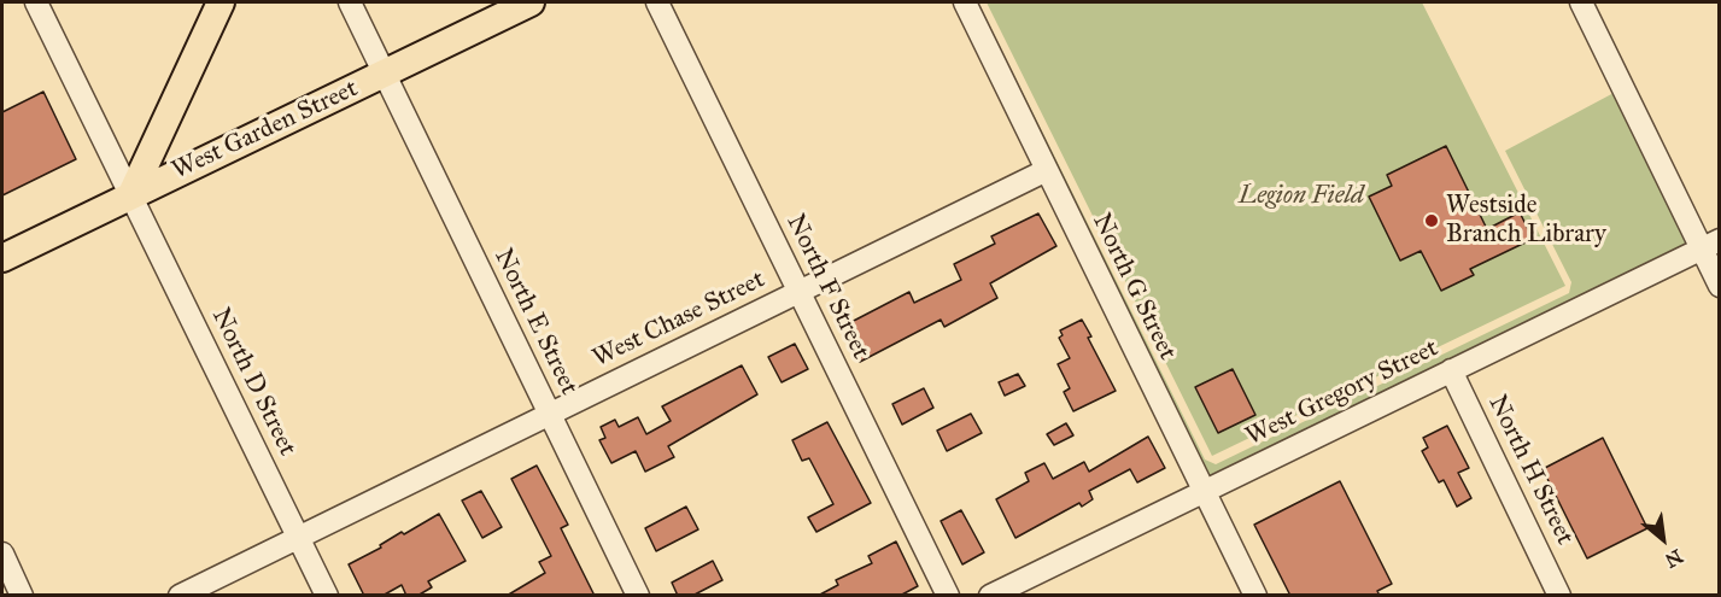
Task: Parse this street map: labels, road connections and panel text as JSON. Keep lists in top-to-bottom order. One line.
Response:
{"streets":{"main road":["West Garden Street"],"street":["North F Street","North G Street","West Chase Street","North E Street","North D Street","West Gregory Street","North H Street"]},"crossings":[["West Garden Street","North E Street"],["West Garden Street","North D Street"],["North F Street","West Chase Street"],["North G Street","West Chase Street"],["North G Street","West Gregory Street"],["West Chase Street","North E Street"],["West Chase Street","North D Street"],["West Gregory Street","North H Street"]],"parks":["Legion Field"],"places":["Westside Branch Library"],"north":"bottom right"}
